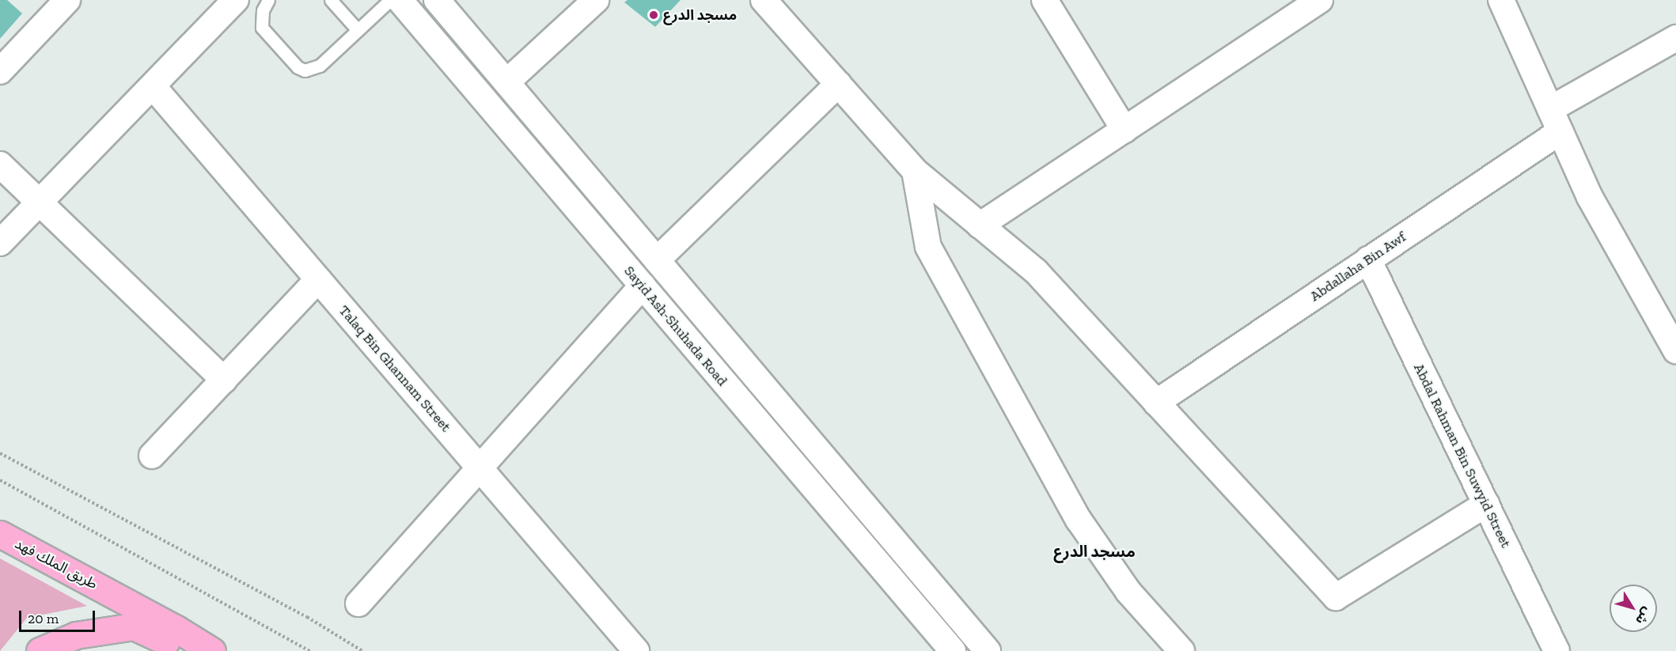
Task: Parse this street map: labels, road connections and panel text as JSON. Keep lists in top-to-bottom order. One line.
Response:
{"streets":{"main road":["طريق الملك فهد"],"street":["Abdallaha Bin Awf","Sayid Ash-Shuhada Road","Talaq Bin Ghannam Street","Abdal Rahman Bin Suwyid Street"]},"crossings":[["Abdallaha Bin Awf","Abdal Rahman Bin Suwyid Street"]],"districts":["مسجد الدرع"],"places":["مسجد الدرع"],"scale_bar":"20 m","north":"bottom right"}
